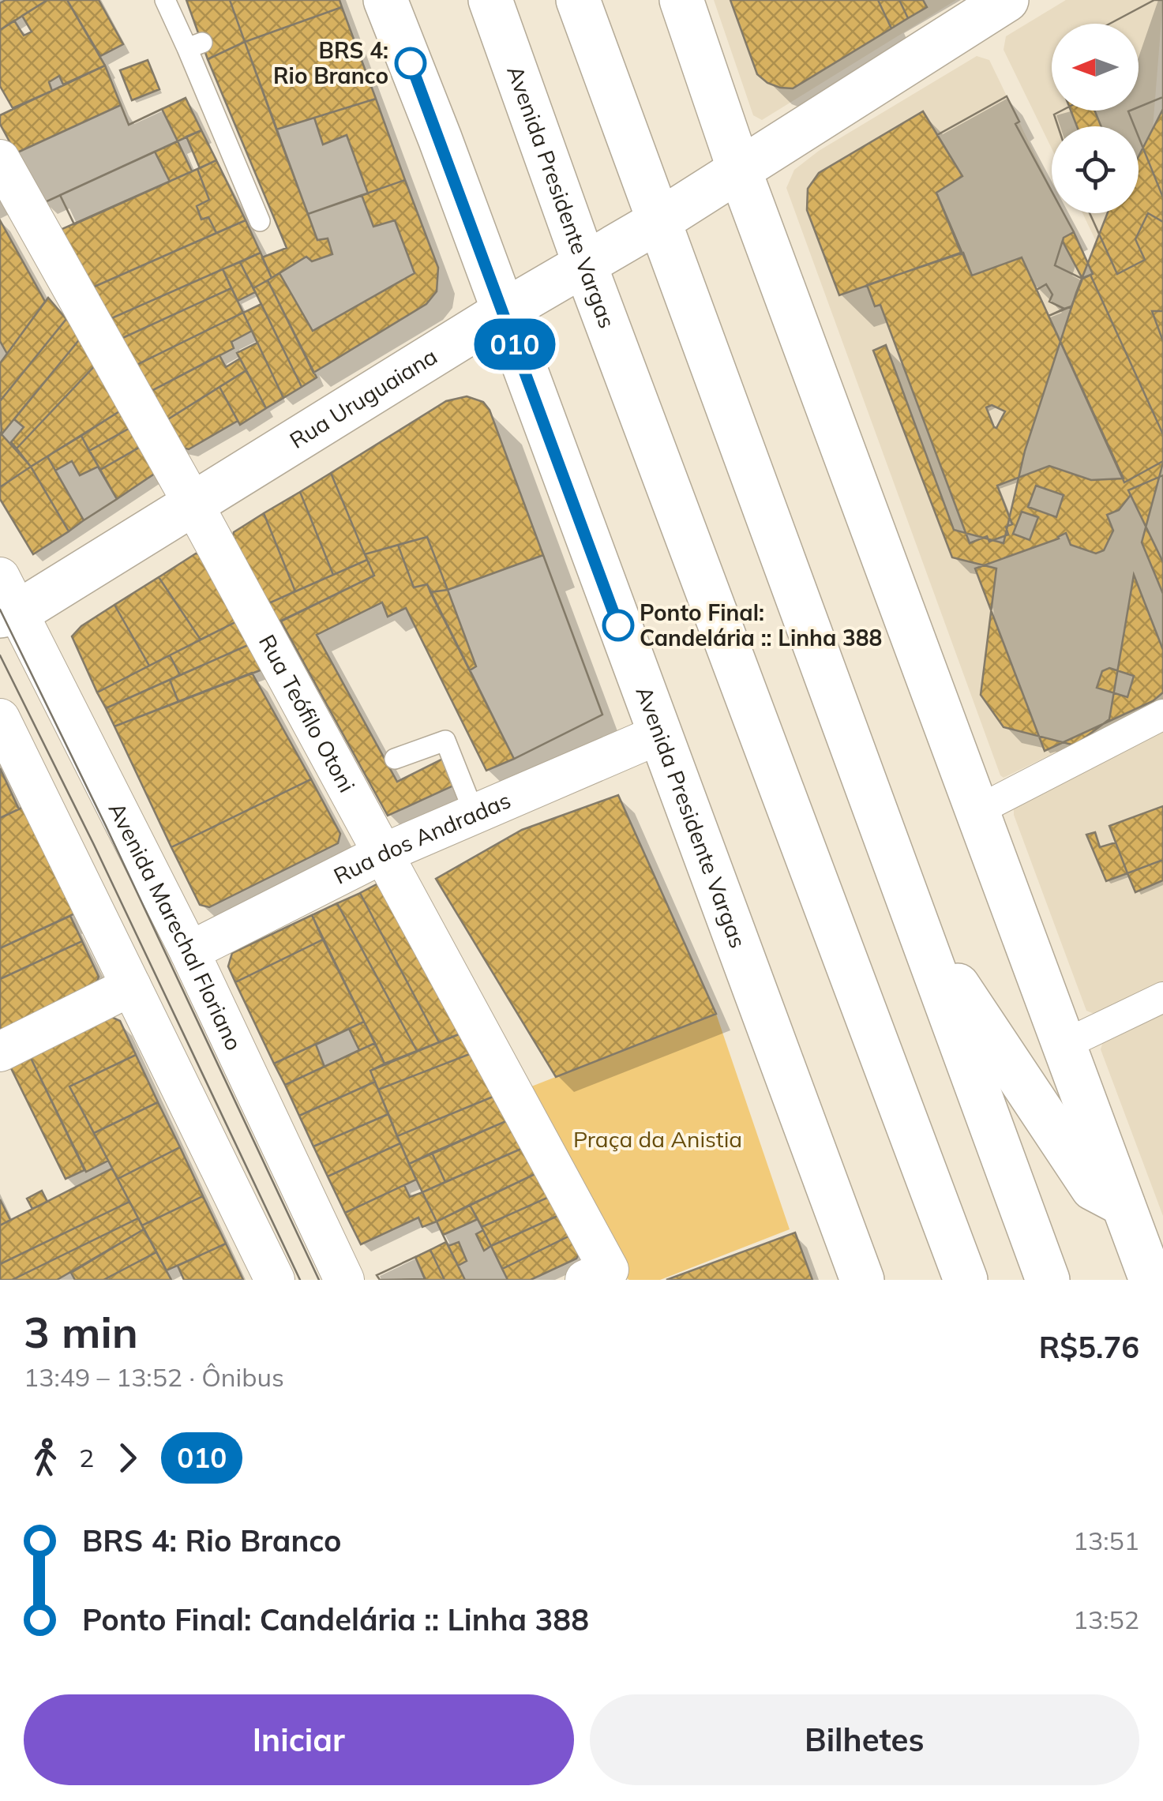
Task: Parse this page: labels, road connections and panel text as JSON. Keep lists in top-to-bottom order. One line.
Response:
{"streets":{"main road":["Avenida Presidente Vargas","Rua Uruguaiana"],"street":["Rua Teófilo Otoni","Rua dos Andradas","Avenida Marechal Floriano"]},"crossings":[["Avenida Presidente Vargas","Rua Uruguaiana"],["Avenida Presidente Vargas","Rua dos Andradas"],["Rua Uruguaiana","Rua Teófilo Otoni"],["Rua Uruguaiana","Avenida Marechal Floriano"],["Rua Teófilo Otoni","Rua dos Andradas"],["Rua dos Andradas","Avenida Marechal Floriano"]],"parks":["Praça da Anistia"],"places":["BRS 4: Rio Branco","Ponto Final: Candelária :: Linha 388"],"lines":["bus line 010"],"north":"left","page":{"on_map":"010","heading":["3 min","13:49 – 13:52 · Ônibus","R$5.76"],"legs":["2","010"],"list":[{"name":"BRS 4: Rio Branco","value":"13:51"},{"name":"Ponto Final: Candelária :: Linha 388","value":"13:52"}],"buttons":["Iniciar","Bilhetes"]}}
